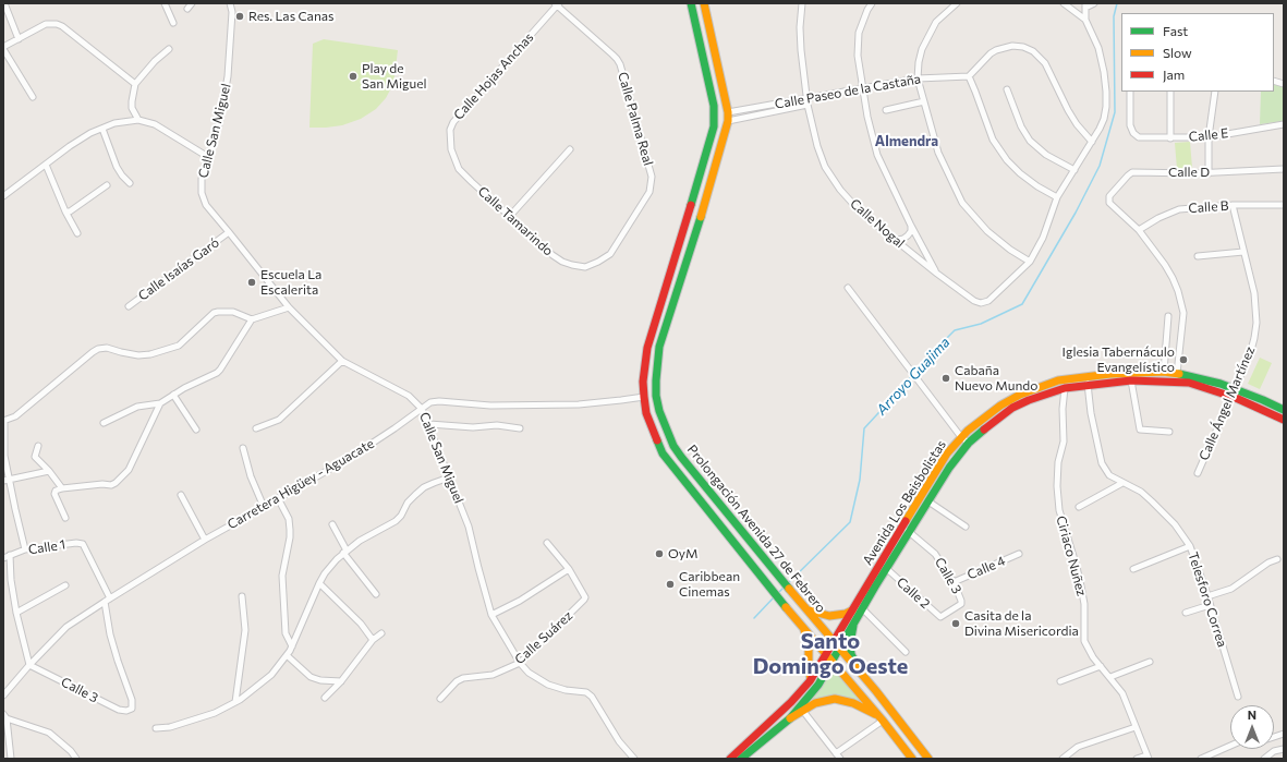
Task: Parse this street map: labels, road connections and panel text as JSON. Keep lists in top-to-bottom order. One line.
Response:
{"streets":{"main road":["Avenida Los Beisbolistas","Prolongación Avenida 27 de Febrero"],"street":["Calle Hojas Anchas","Calle Paseo de la Castaña","Calle Palma Real","Calle San Miguel","Calle E","Calle D","Calle B","Calle Tamarindo","Calle Nogal","Calle Isaías Garó","Calle Ángel Martínez","Carretera Higüey - Aguacate","Calle 1","Ciriaco Nuñez","Calle 4","Calle 3","Calle 2","Telesforo Correa","Calle Suárez"]},"crossings":[["Calle Hojas Anchas","Calle Palma Real"],["Calle Hojas Anchas","Calle Tamarindo"],["Calle Paseo de la Castaña","Calle Nogal"],["Calle Paseo de la Castaña","Prolongación Avenida 27 de Febrero"],["Calle Palma Real","Calle Tamarindo"],["Calle San Miguel","Calle Isaías Garó"],["Calle San Miguel","Carretera Higüey - Aguacate"],["Calle San Miguel","Calle Suárez"],["Calle D","Calle B"],["Calle B","Calle Ángel Martínez"],["Calle Ángel Martínez","Avenida Los Beisbolistas"],["Carretera Higüey - Aguacate","Prolongación Avenida 27 de Febrero"],["Carretera Higüey - Aguacate","Calle 1"],["Carretera Higüey - Aguacate","Calle 3"],["Avenida Los Beisbolistas","Prolongación Avenida 27 de Febrero"],["Avenida Los Beisbolistas","Ciriaco Nuñez"],["Avenida Los Beisbolistas","Calle 3"],["Avenida Los Beisbolistas","Calle 2"],["Avenida Los Beisbolistas","Telesforo Correa"],["Calle 1","Calle 3"],["Calle 4","Calle 3"],["Calle 3","Calle 2"]],"districts":["Almendra","Santo Domingo Oeste"],"water":["Arroyo Guajima"],"places":["Res. Las Canas","Play de San Miguel","Escuela La Escalerita","Iglesia Tabernáculo Evangelístico","Cabaña Nuevo Mundo","OyM","Caribbean Cinemas","Casita de la Divina Misericordia"],"legend":["Fast","Slow","Jam"],"north":"top"}
